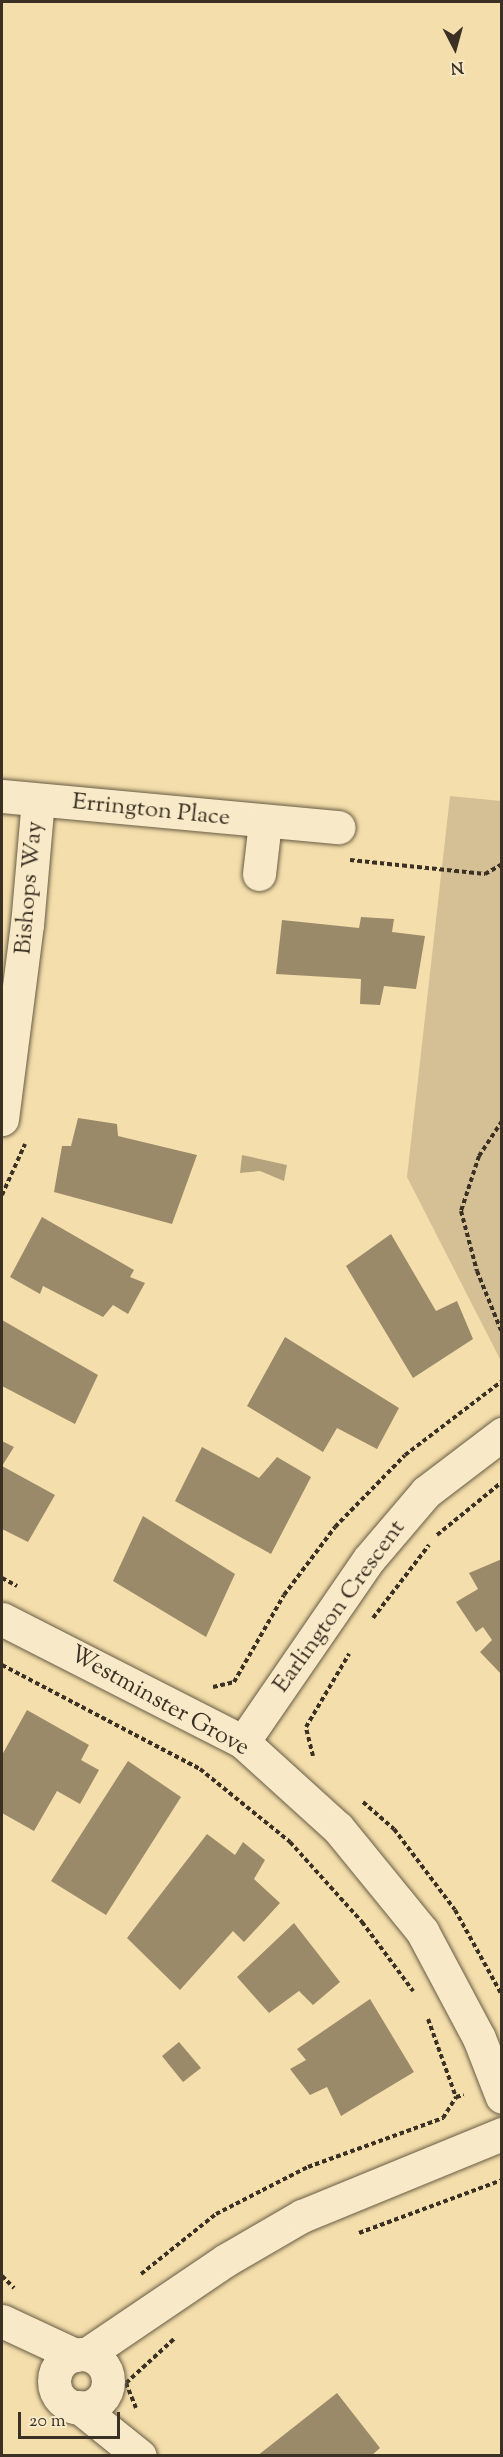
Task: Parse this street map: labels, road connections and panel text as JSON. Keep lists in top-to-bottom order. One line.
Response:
{"streets":{"street":["Errington Place","Bishops Way","Earlington Crescent","Westminster Grove"]},"crossings":[["Errington Place","Bishops Way"],["Earlington Crescent","Westminster Grove"]],"scale_bar":"20 m","north":"bottom"}
